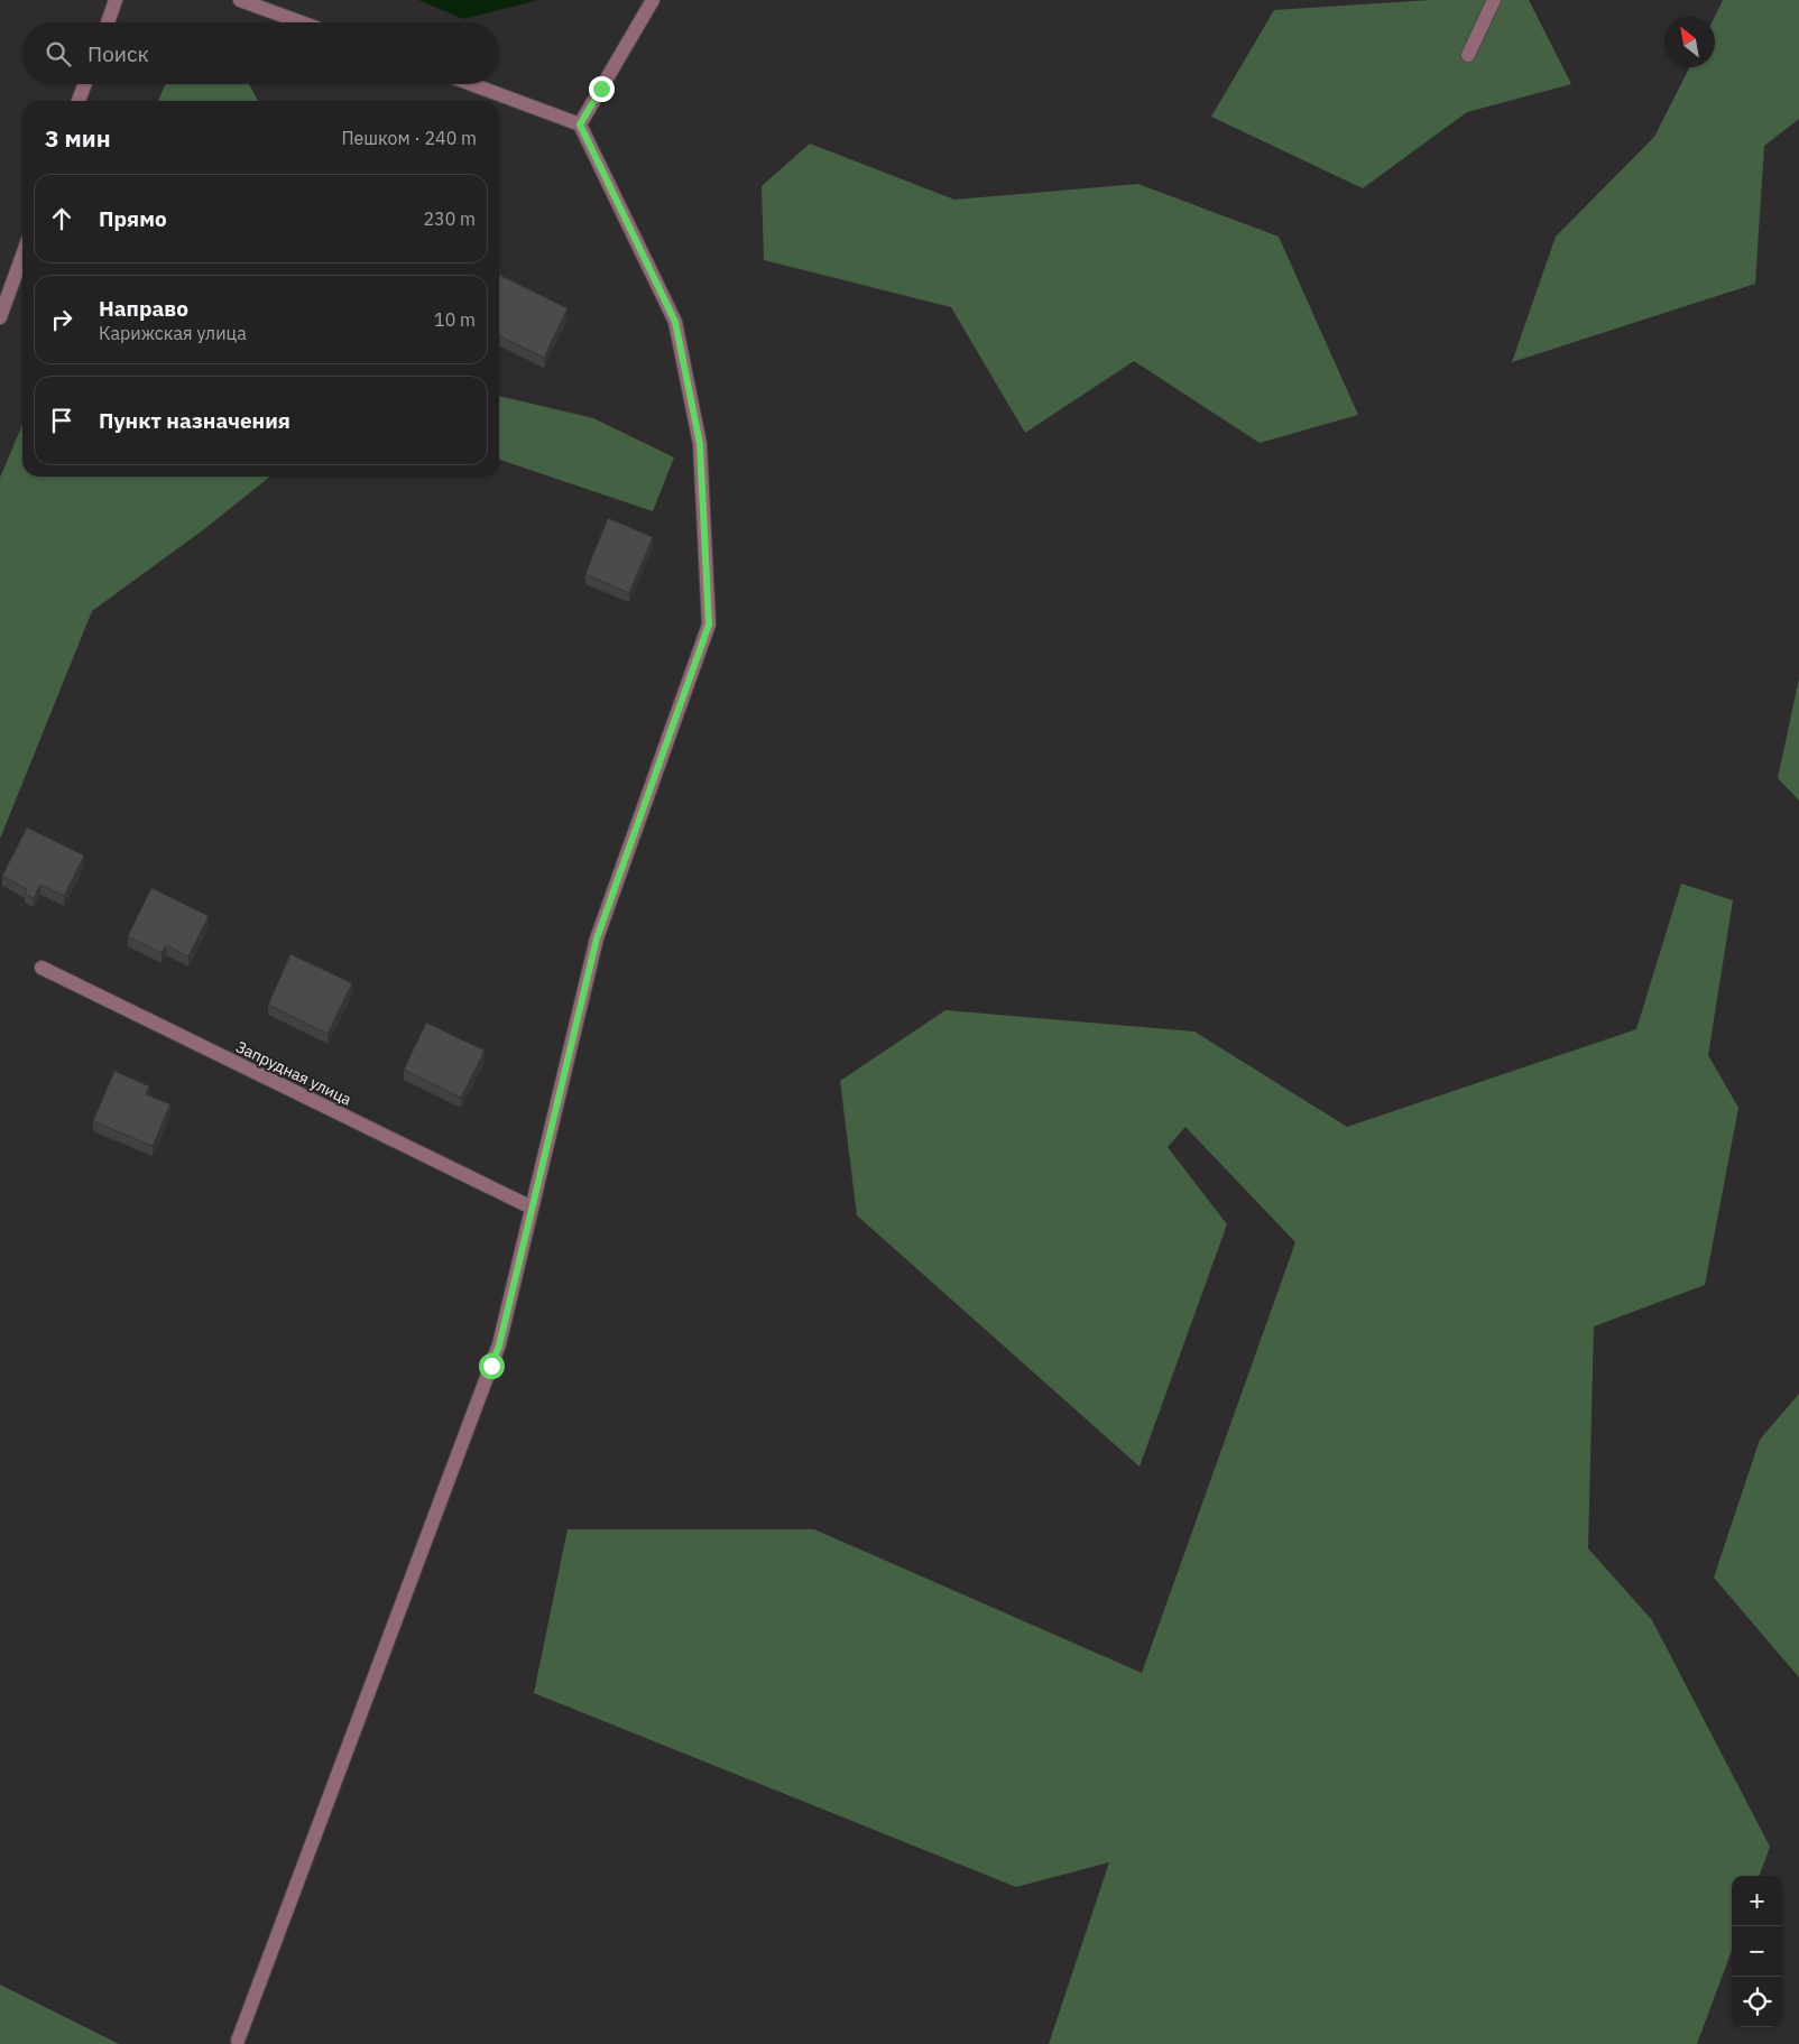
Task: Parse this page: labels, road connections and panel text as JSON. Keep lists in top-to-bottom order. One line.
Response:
{"streets":{"street":["Запрудная улица"]},"north":"top left","page":{"search":"Поиск","heading":["3 мин","Пешком · 240 m"],"list":[["Прямо","230 m"],["Направо","Карижская улица","10 m"],"Пункт назначения"],"map_buttons":["+","−"]}}
